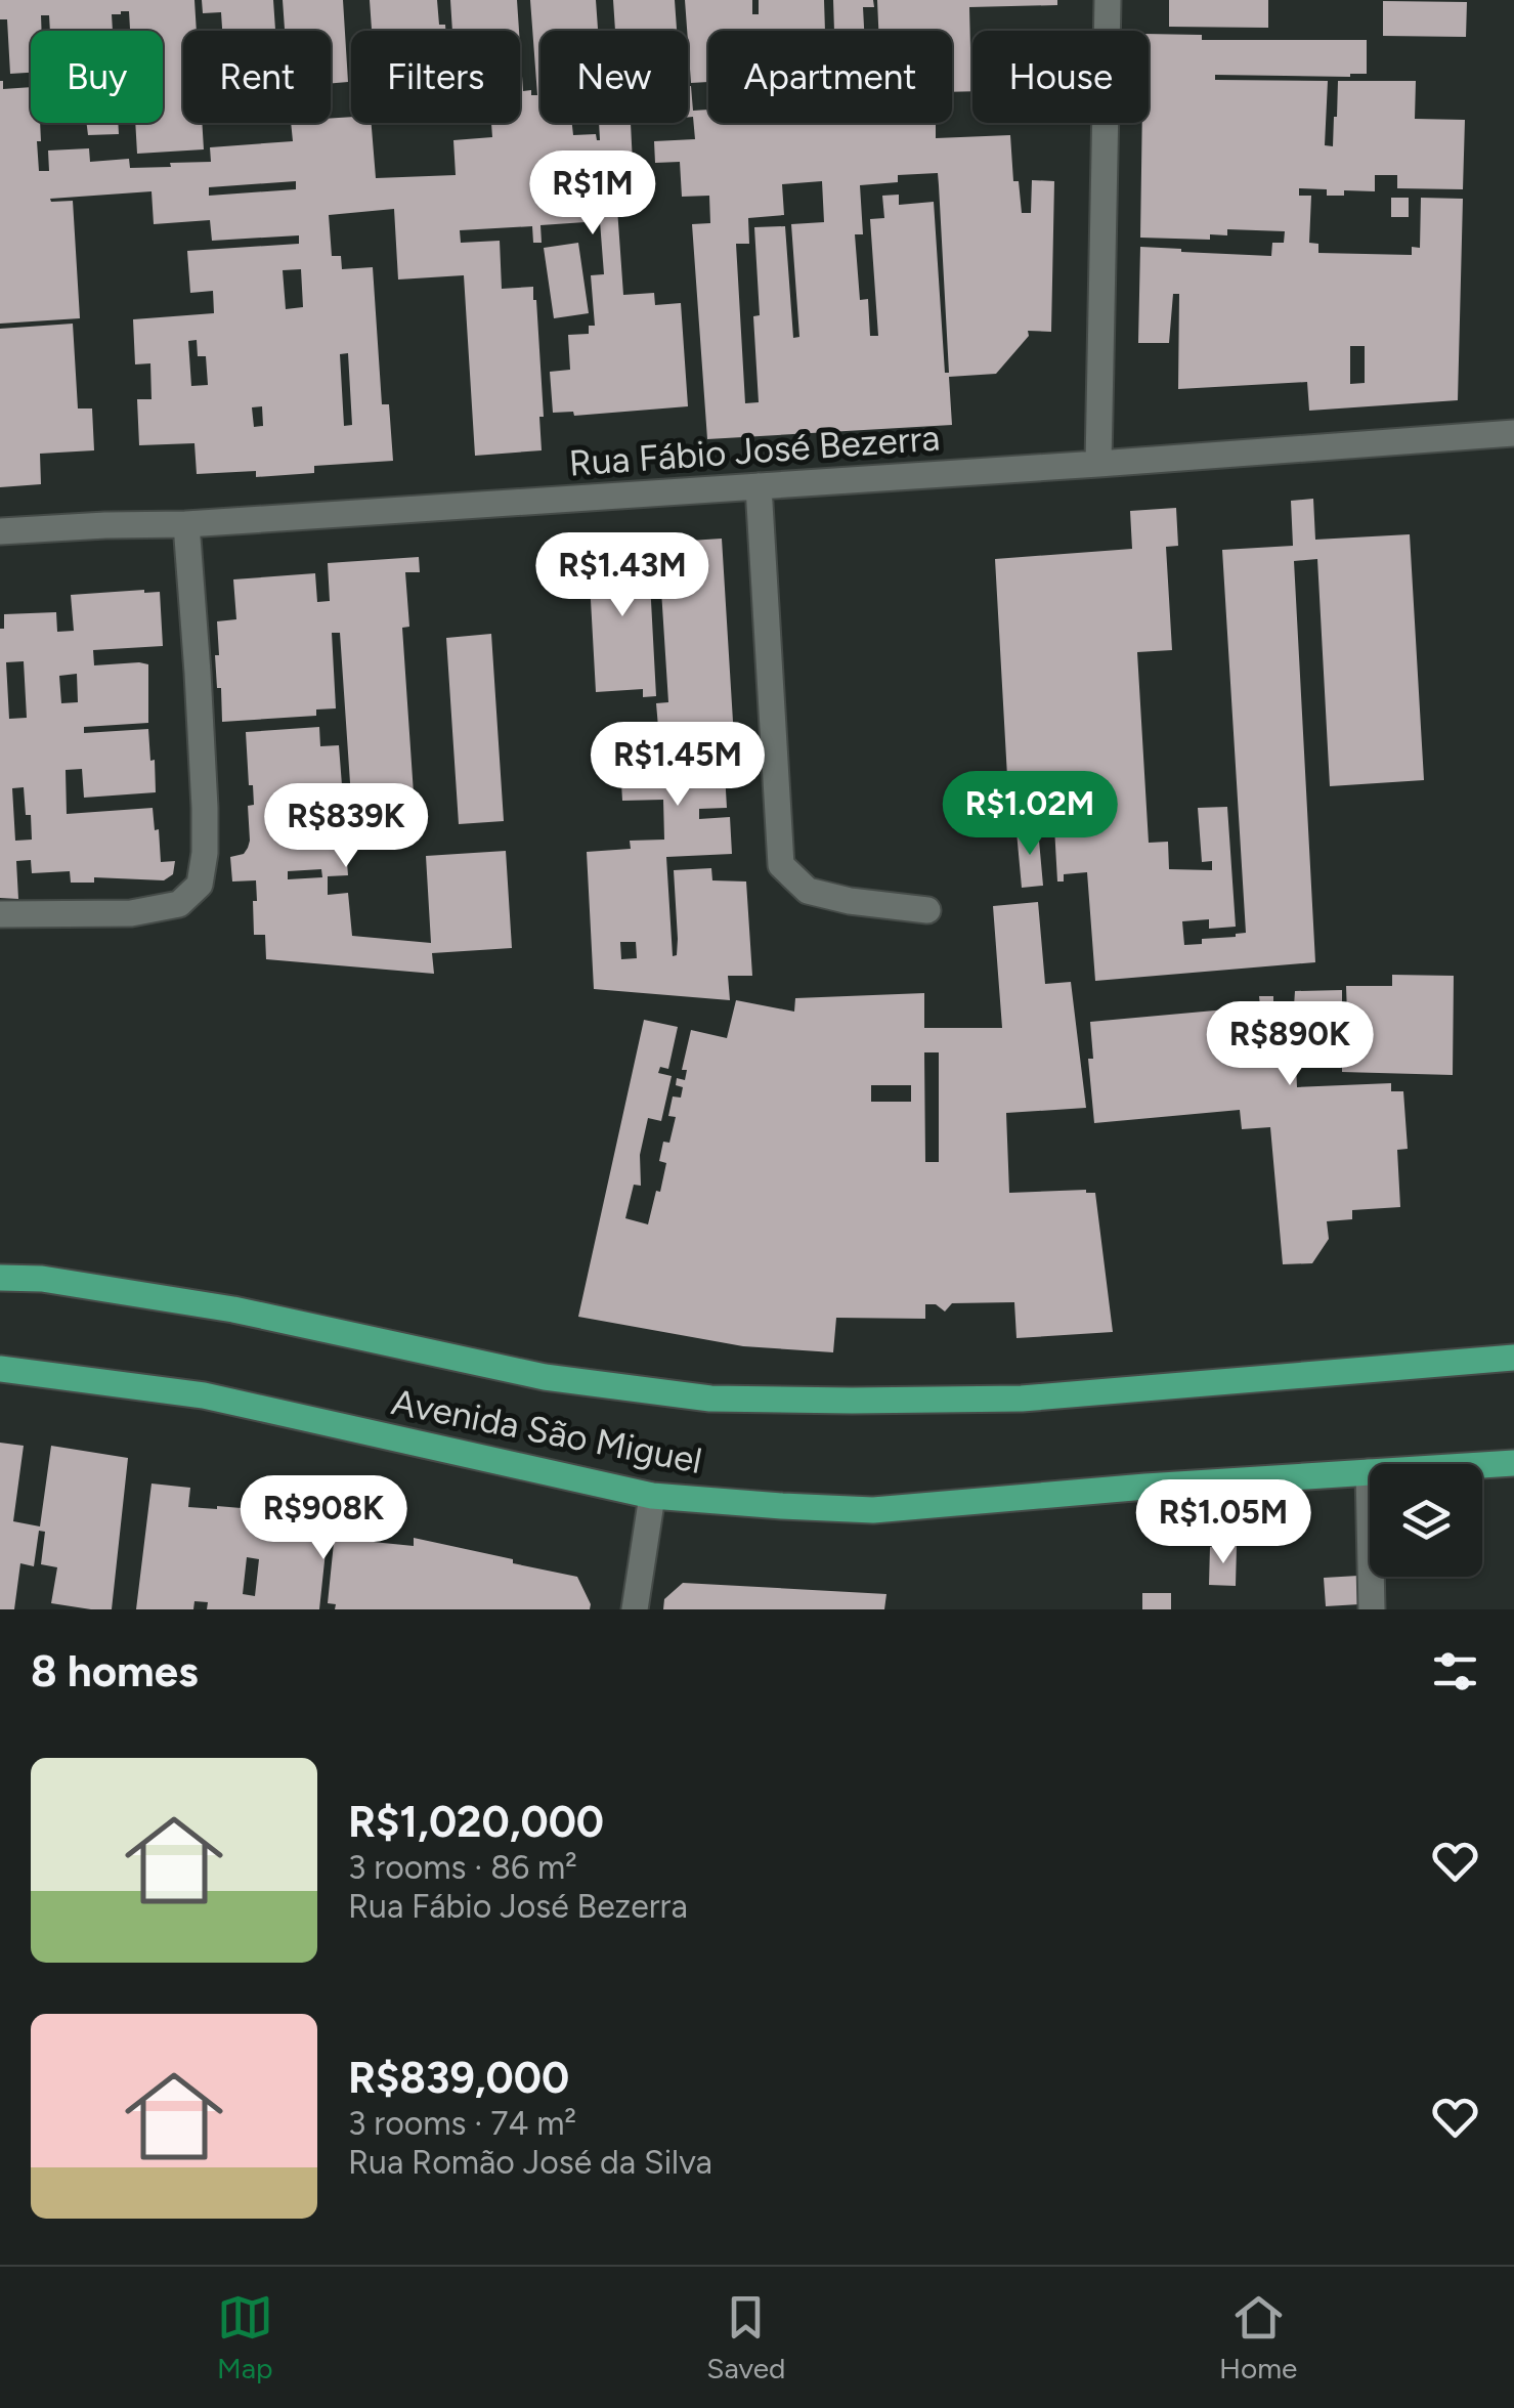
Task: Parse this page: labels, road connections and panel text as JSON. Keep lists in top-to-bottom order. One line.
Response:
{"streets":{"main road":["Avenida São Miguel"],"street":["Rua Fábio José Bezerra"]},"page":{"chip":["Buy","Rent","Filters","New","Apartment","House"],"price":["R$1M","R$1.43M","R$1.45M","R$1.02M","R$839K","R$890K","R$908K","R$1.05M"],"heading":"8 homes","list":[{"name":"R$1,020,000","note":"3 rooms · 86 m² · Rua Fábio José Bezerra"},{"name":"R$839,000","note":"3 rooms · 74 m² · Rua Romão José da Silva"}],"tabs":["Map","Saved","Home"]}}
